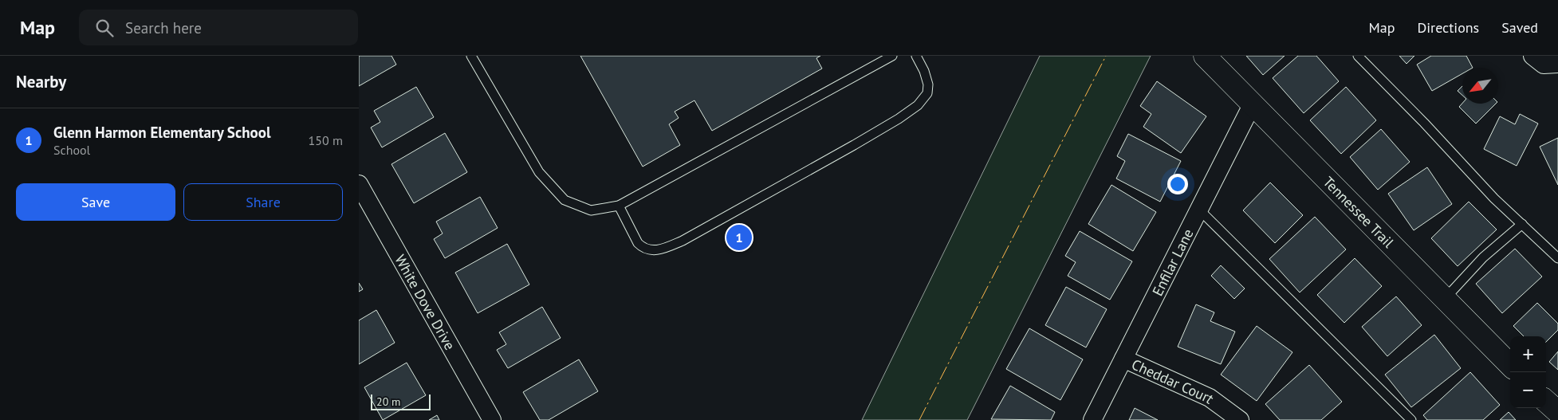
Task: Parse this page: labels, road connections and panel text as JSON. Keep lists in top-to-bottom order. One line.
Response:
{"streets":{"street":["Tennessee Trail","Enfilar Lane","White Dove Drive","Cheddar Court"]},"crossings":[["Tennessee Trail","Enfilar Lane"],["Enfilar Lane","Cheddar Court"]],"scale_bar":"20 m","north":"bottom left","page":{"header":"Map","search":"Search here","nav":["Map","Directions","Saved"],"heading":"Nearby","list":[{"mark":"1","name":"Glenn Harmon Elementary School","note":"School","value":"150 m"}],"buttons":["Save","Share"],"pins":"1","map_buttons":["+","−"],"scale":"20 m"}}
